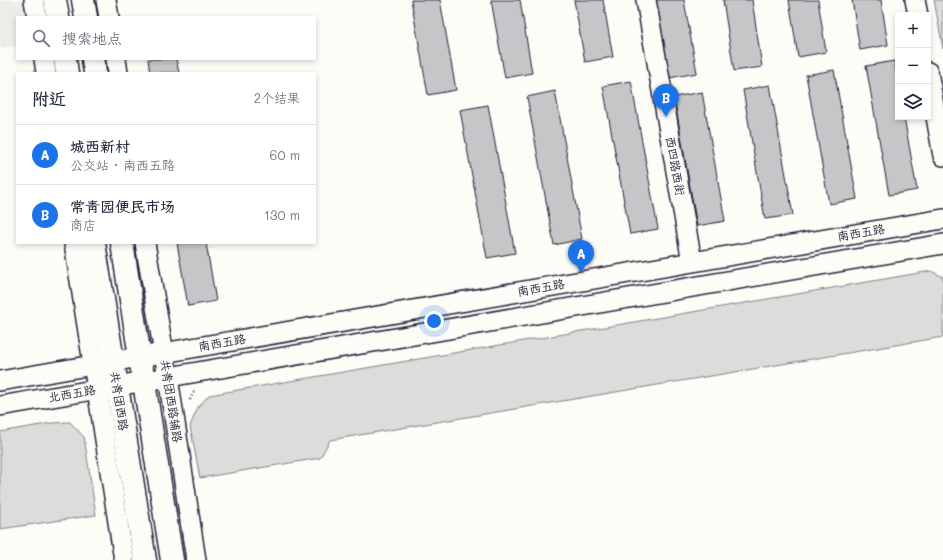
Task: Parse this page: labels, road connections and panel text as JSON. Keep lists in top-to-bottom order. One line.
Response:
{"streets":{"main road":["共青团西路"],"street":["西四路西街","南西五路","北西五路","共青团西路辅路"]},"crossings":[["西四路西街","南西五路"],["南西五路","北西五路"],["南西五路","共青团西路辅路"],["北西五路","共青团西路"]],"page":{"map_buttons":["+","−"],"search":"搜索地点","heading":["附近","2个结果"],"pins":["B","A"],"list":[{"mark":"A","name":"城西新村","note":"公交站 · 南西五路","value":"60 m"},{"mark":"B","name":"常青园便民市场","note":"商店","value":"130 m"}]}}
